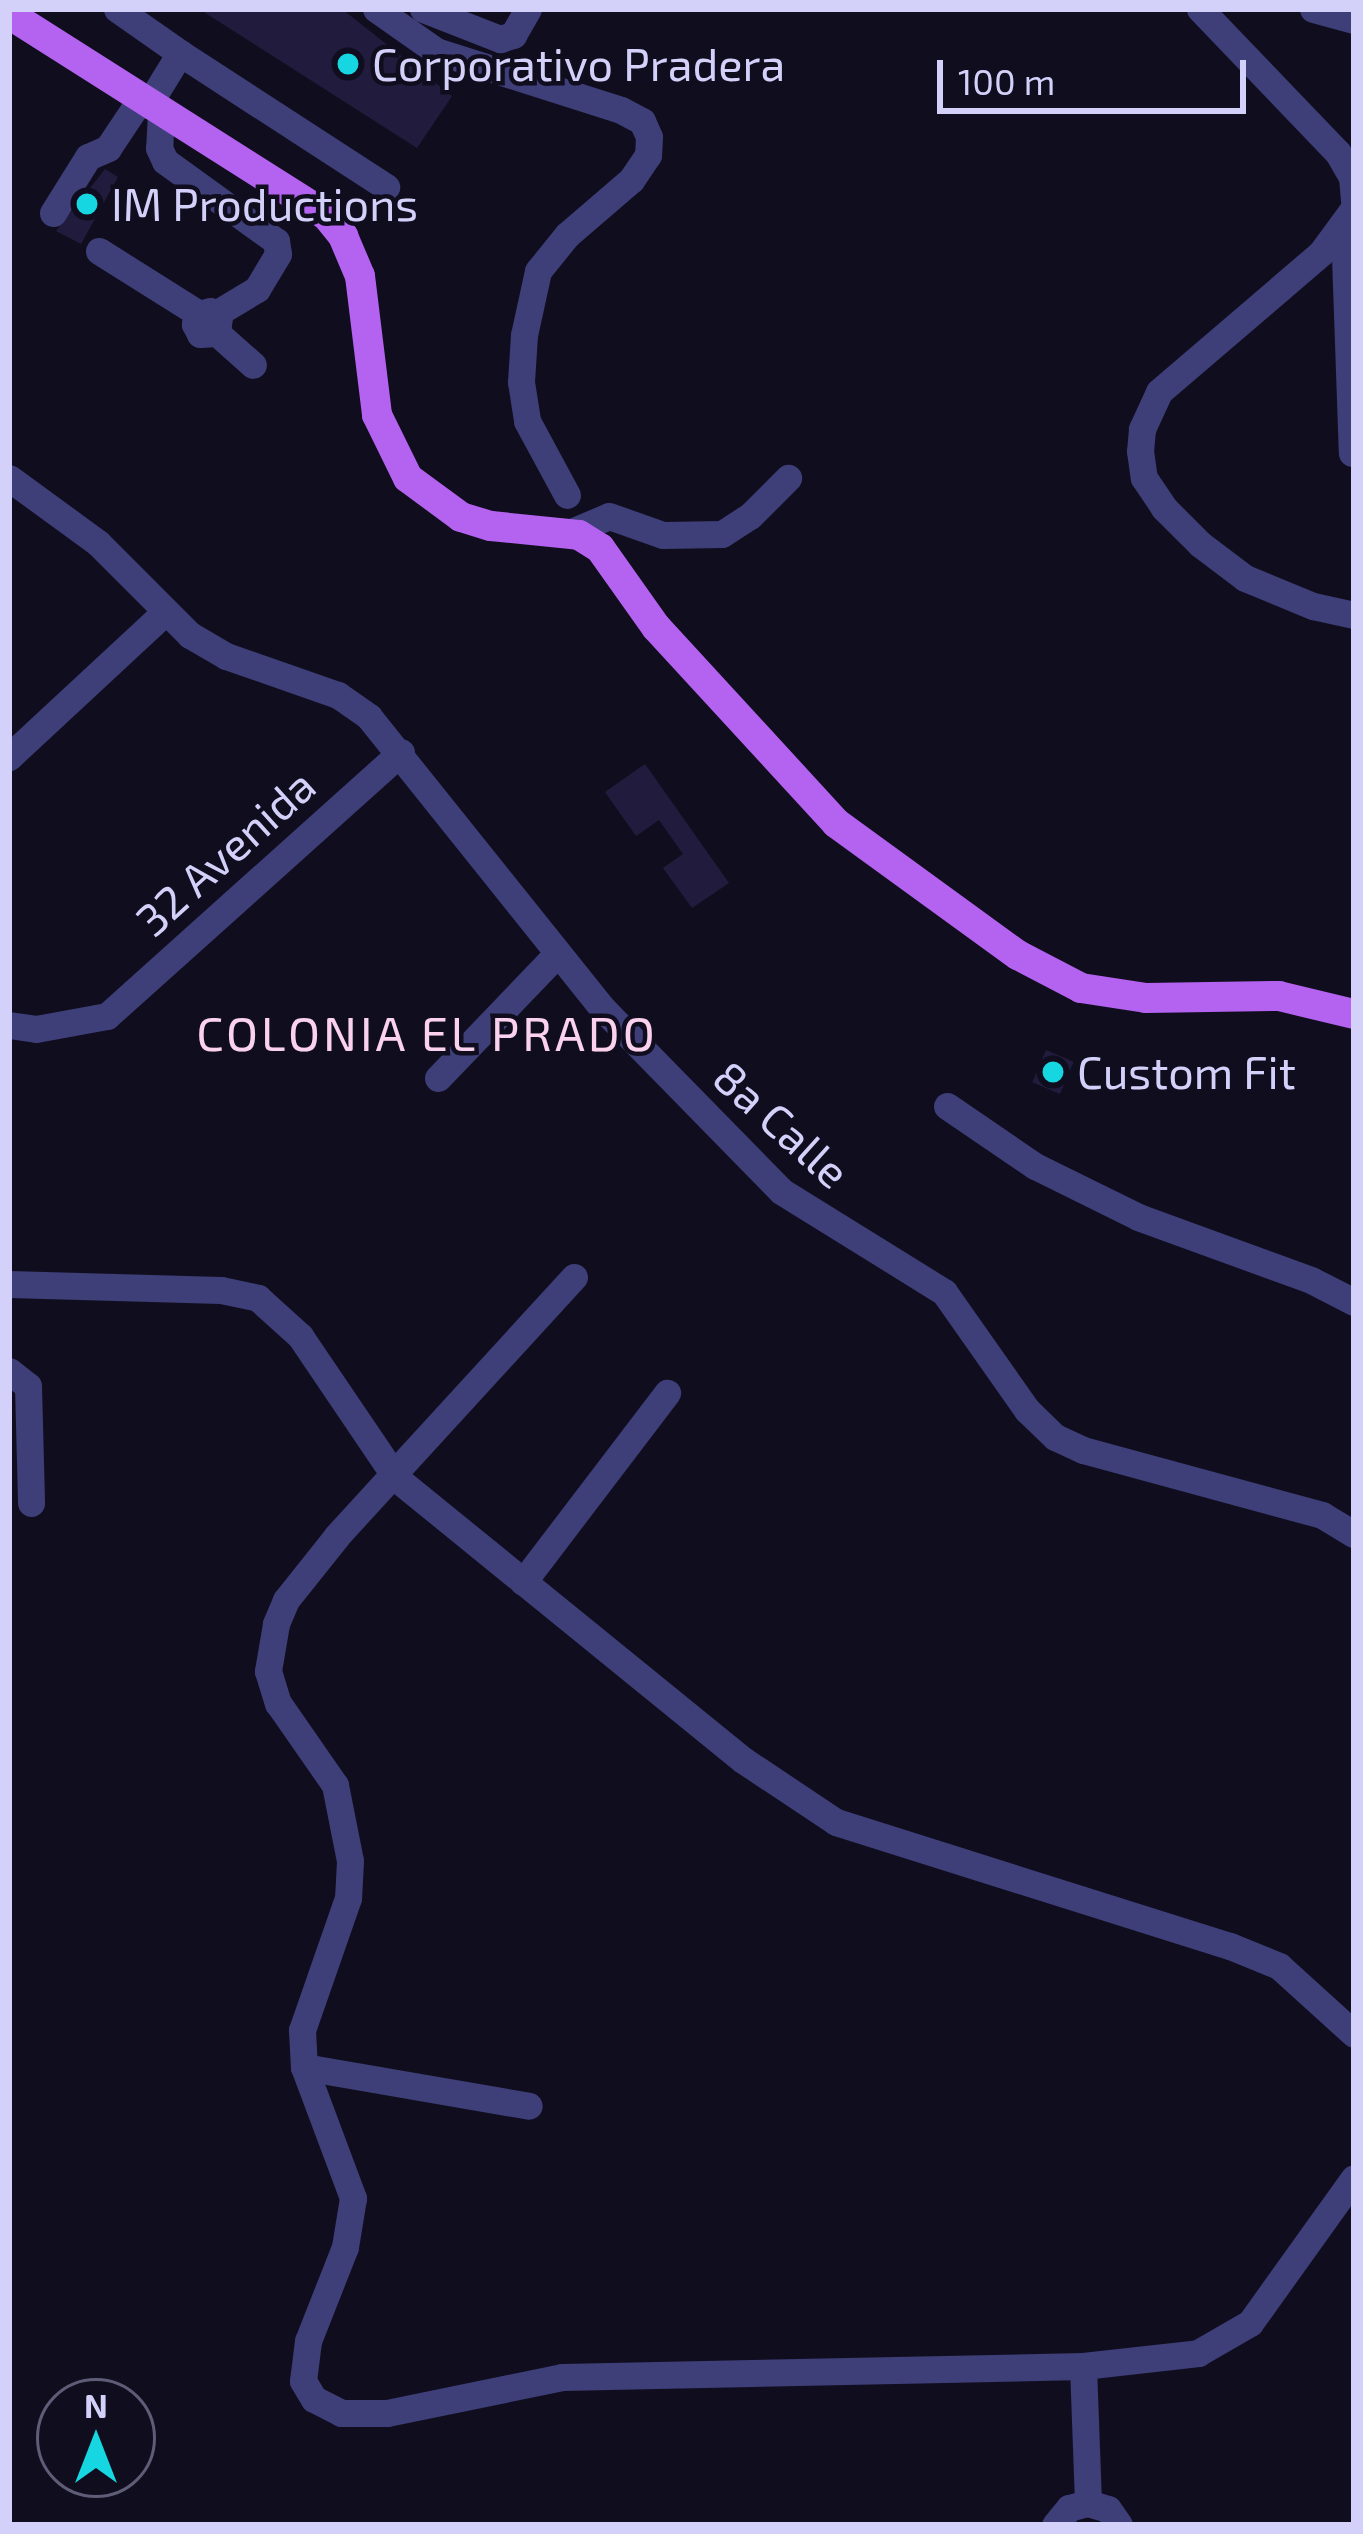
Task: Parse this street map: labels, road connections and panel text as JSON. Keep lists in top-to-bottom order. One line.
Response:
{"streets":{"street":["32 Avenida","8a Calle"]},"crossings":[["32 Avenida","8a Calle"]],"districts":["COLONIA EL PRADO"],"places":["Corporativo Pradera","IM Productions","Custom Fit"],"scale_bar":"100 m","north":"top"}
